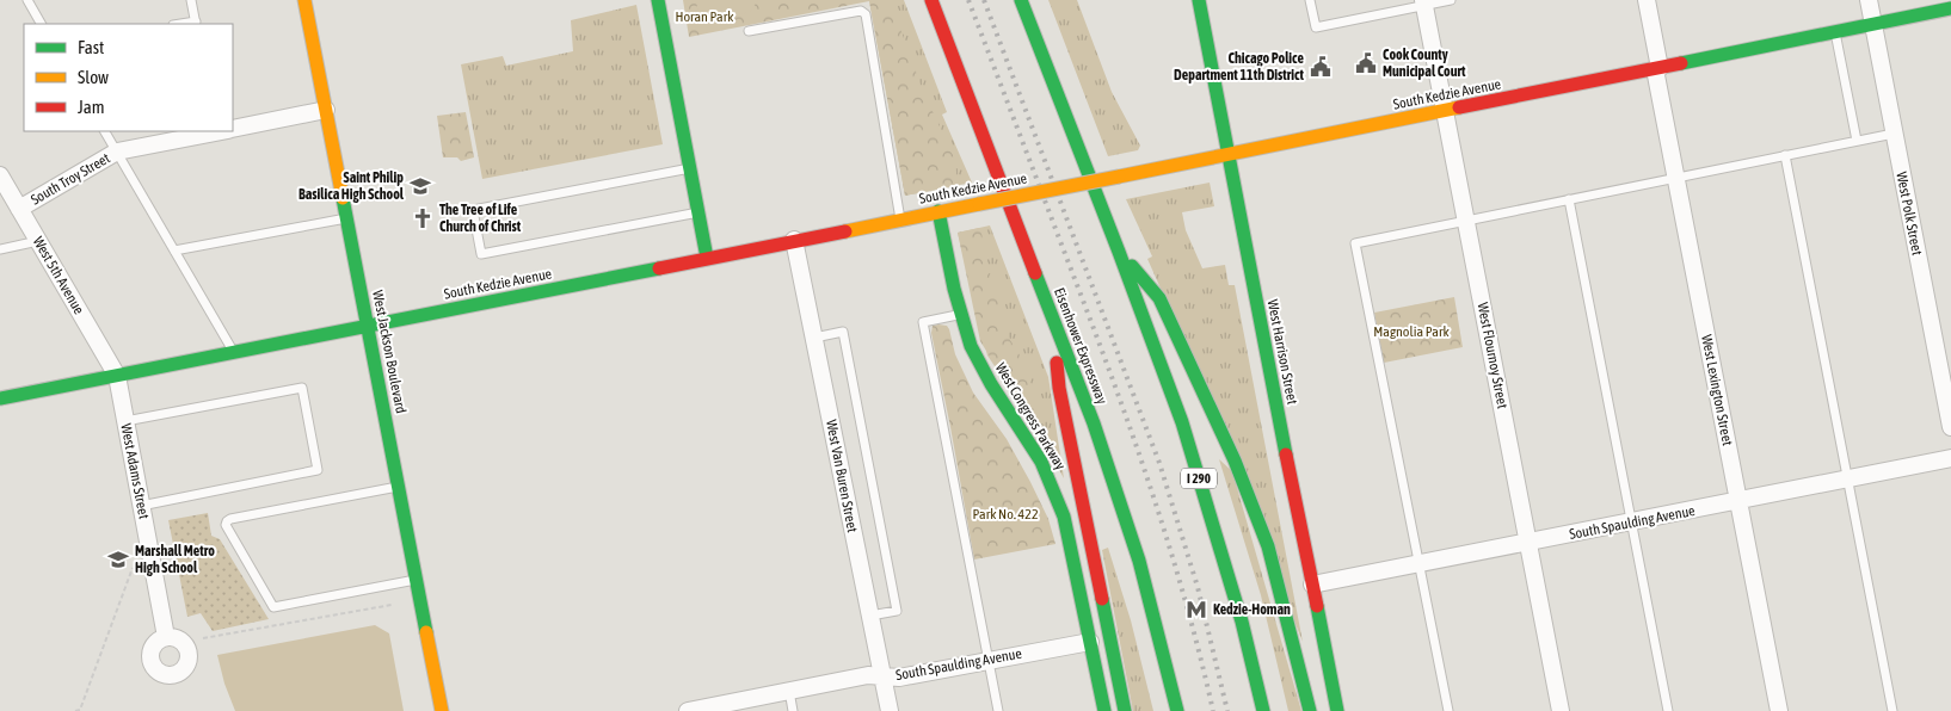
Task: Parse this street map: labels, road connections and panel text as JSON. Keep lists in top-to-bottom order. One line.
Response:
{"streets":{"main road":["South Kedzie Avenue","Eisenhower Expressway","West Jackson Boulevard","West Harrison Street","West Congress Parkway","I 290"],"street":["South Troy Street","West Polk Street","West 5th Avenue","West Flournoy Street","West Lexington Street","West Adams Street","West Van Buren Street","South Spaulding Avenue"]},"crossings":[["South Kedzie Avenue","West Polk Street"],["South Kedzie Avenue","West 5th Avenue"],["South Kedzie Avenue","West Jackson Boulevard"],["South Kedzie Avenue","West Harrison Street"],["South Kedzie Avenue","West Flournoy Street"],["South Kedzie Avenue","West Lexington Street"],["South Kedzie Avenue","West Congress Parkway"],["South Kedzie Avenue","West Adams Street"],["South Kedzie Avenue","West Van Buren Street"],["South Troy Street","West 5th Avenue"],["South Troy Street","West Jackson Boulevard"],["West 5th Avenue","West Adams Street"],["West Harrison Street","South Spaulding Avenue"],["West Flournoy Street","South Spaulding Avenue"],["West Lexington Street","South Spaulding Avenue"],["West Congress Parkway","South Spaulding Avenue"],["West Van Buren Street","South Spaulding Avenue"]],"parks":["Horan Park","Magnolia Park","Park No. 422"],"places":{"public building":["Cook County Municipal Court","Chicago Police Department 11th District"],"school or university":["Saint Philip Basilica High School","Marshall Metro High School"],"church":["The Tree of Life Church of Christ"],"metro station":["Kedzie-Homan"]},"legend":["Fast","Slow","Jam"]}
